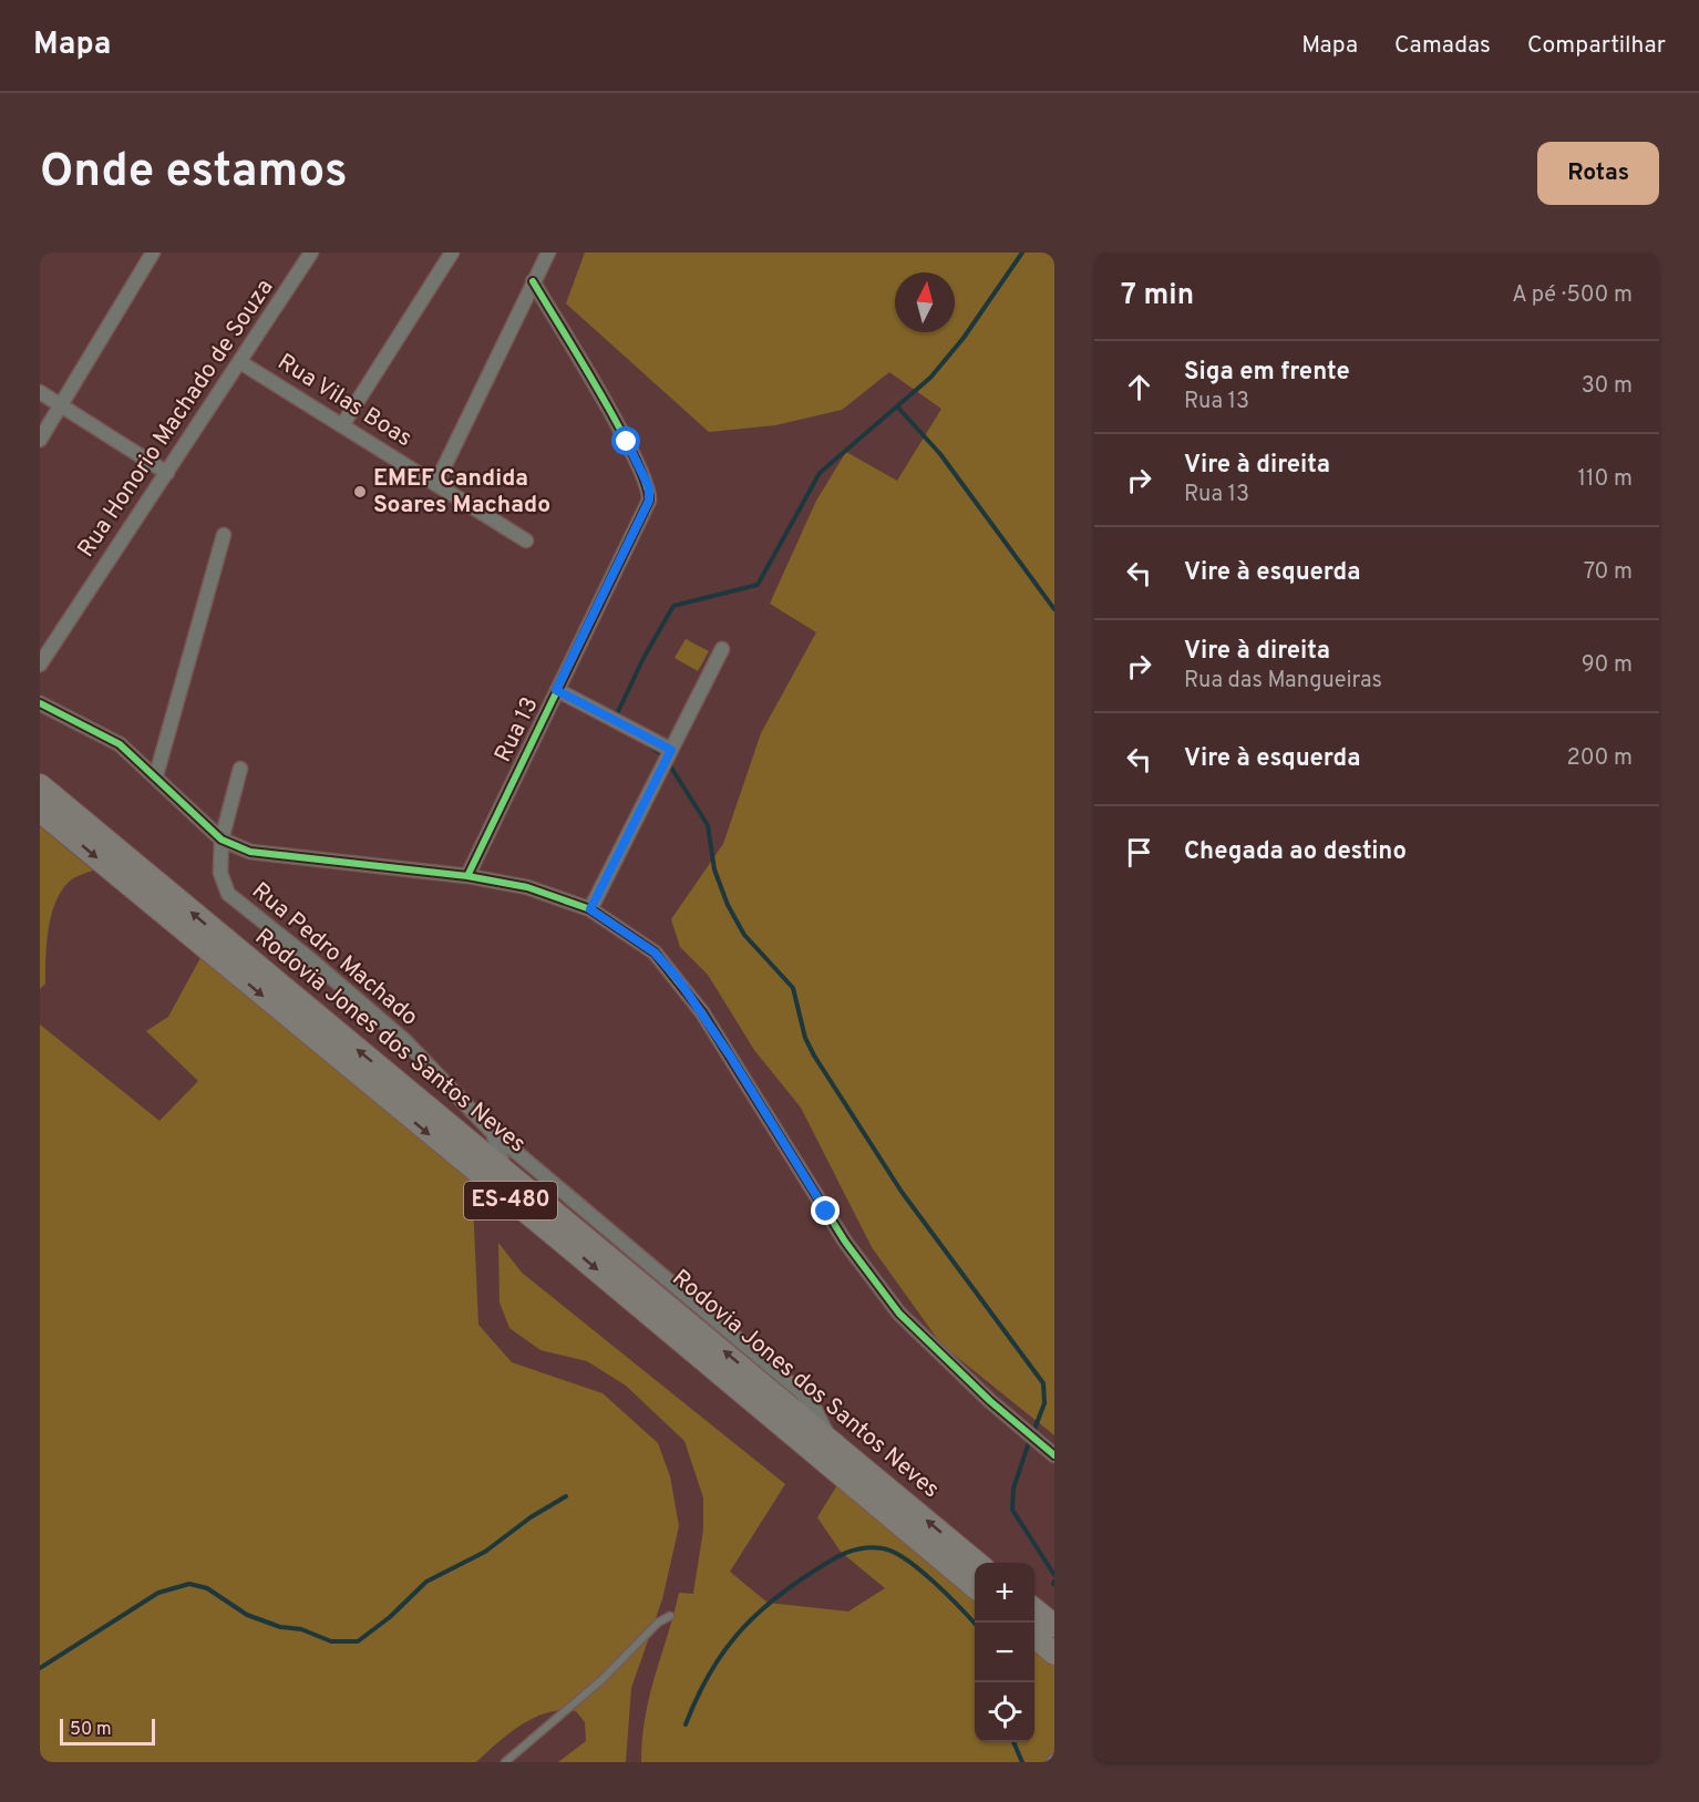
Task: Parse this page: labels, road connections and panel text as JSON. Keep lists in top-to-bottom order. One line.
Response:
{"streets":{"main road":["Rodovia Jones dos Santos Neves","ES-480"],"street":["Rua Vilas Boas","Rua Honorio Machado de Souza","Rua 13","Rua Pedro Machado"]},"crossings":[["Rua Vilas Boas","Rua Honorio Machado de Souza"],["Rua Pedro Machado","Rodovia Jones dos Santos Neves"]],"places":["EMEF Candida Soares Machado"],"scale_bar":"50 m","north":"top","page":{"header":"Mapa","nav":["Mapa","Camadas","Compartilhar"],"buttons":"Rotas","title":"Onde estamos","heading":["7 min","A pé · 500 m"],"list":[["Siga em frente","Rua 13","30 m"],["Vire à direita","Rua 13","110 m"],["Vire à esquerda","70 m"],["Vire à direita","Rua das Mangueiras","90 m"],["Vire à esquerda","200 m"],"Chegada ao destino"],"map_buttons":["+","−"],"scale":"50 m"}}
